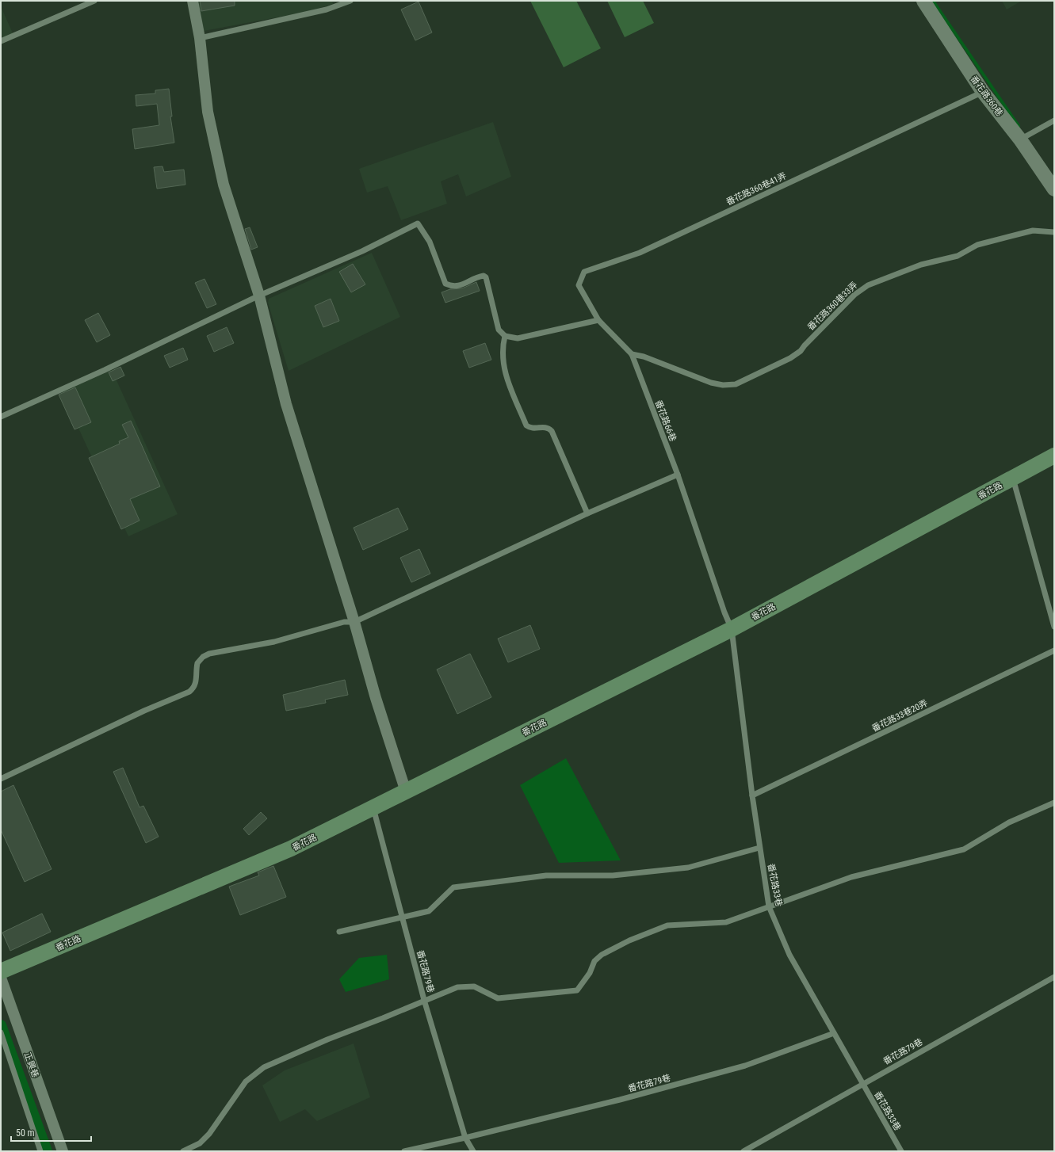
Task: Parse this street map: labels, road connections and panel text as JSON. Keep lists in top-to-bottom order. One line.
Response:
{"streets":{"main road":["番花路"],"street":["番花路360巷","正興巷"],"lane":["番花路360巷41弄","番花路360巷33弄","番花路66巷","番花路33巷20弄","番花路33巷","番花路79巷"]},"crossings":[["番花路360巷","番花路360巷41弄"],["番花路360巷41弄","番花路66巷"],["番花路360巷33弄","番花路66巷"],["番花路66巷","番花路"],["番花路66巷","番花路33巷"],["番花路","番花路33巷"],["番花路","番花路79巷"],["番花路33巷20弄","番花路33巷"],["番花路33巷","番花路79巷"]],"scale_bar":"50 m"}
